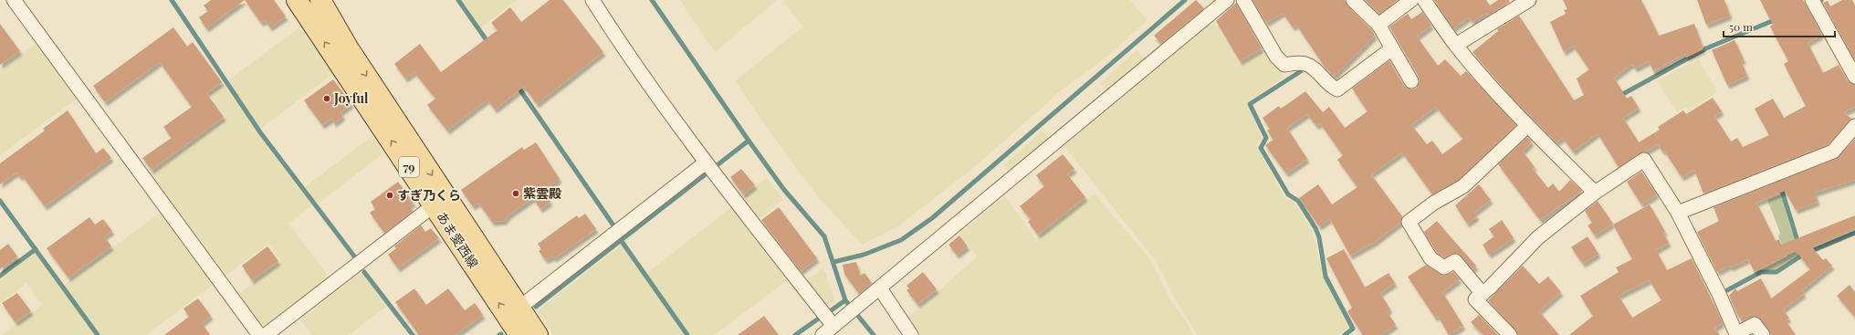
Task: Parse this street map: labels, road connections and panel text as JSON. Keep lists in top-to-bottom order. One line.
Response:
{"streets":{"main road":["79","あま愛西線"]},"places":["Joyful","紫雲殿","すぎ乃くら"],"scale_bar":"50 m"}
